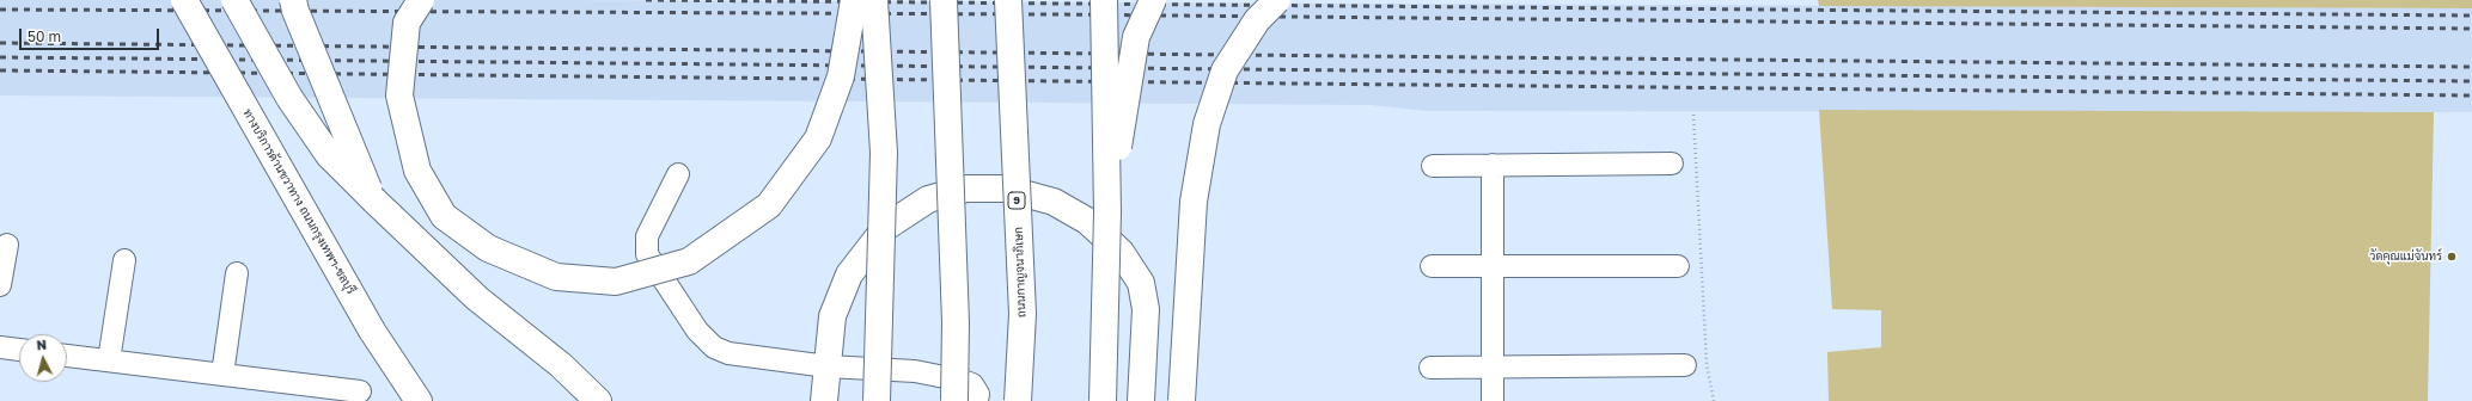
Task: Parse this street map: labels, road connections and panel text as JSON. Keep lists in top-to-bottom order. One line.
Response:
{"streets":{"main road":["9","ทางบริการด้านขวาทาง ถนนกรุงเทพฯ-ชลบุรี","ถนนกาญจนาภิเษก"]},"places":["วัดคุณแม่จันทร์"],"scale_bar":"50 m","north":"top"}
